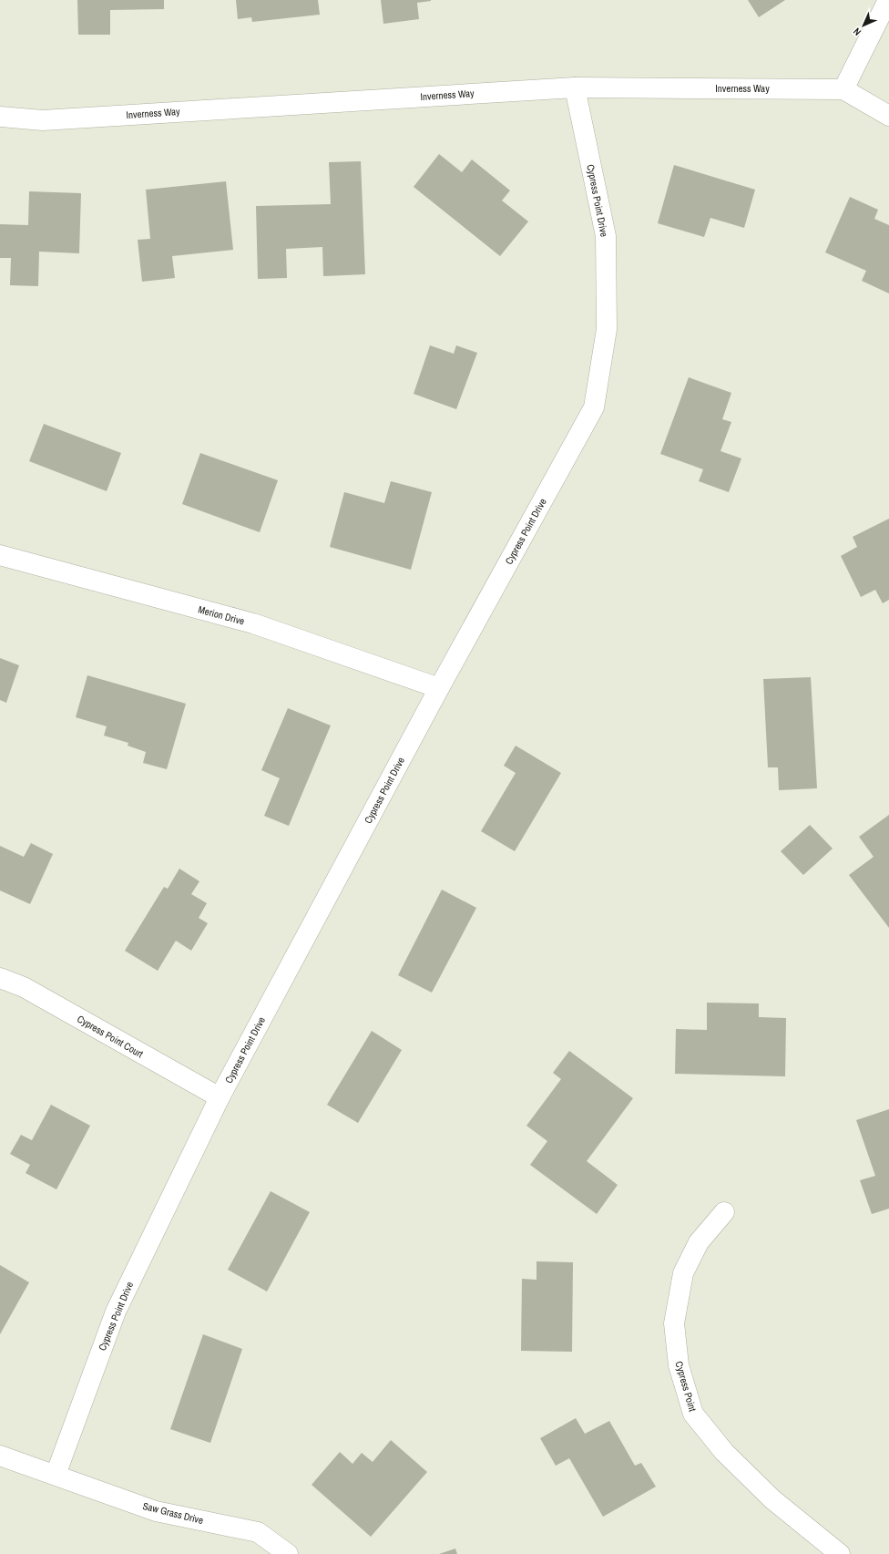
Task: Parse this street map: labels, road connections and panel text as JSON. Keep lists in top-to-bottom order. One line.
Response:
{"streets":{"street":["Inverness Way","Cypress Point Drive","Merion Drive","Cypress Point Court","Cypress Point","Saw Grass Drive"]},"crossings":[["Inverness Way","Cypress Point Drive"],["Cypress Point Drive","Merion Drive"],["Cypress Point Drive","Cypress Point Court"],["Cypress Point Drive","Saw Grass Drive"]],"north":"bottom left"}
